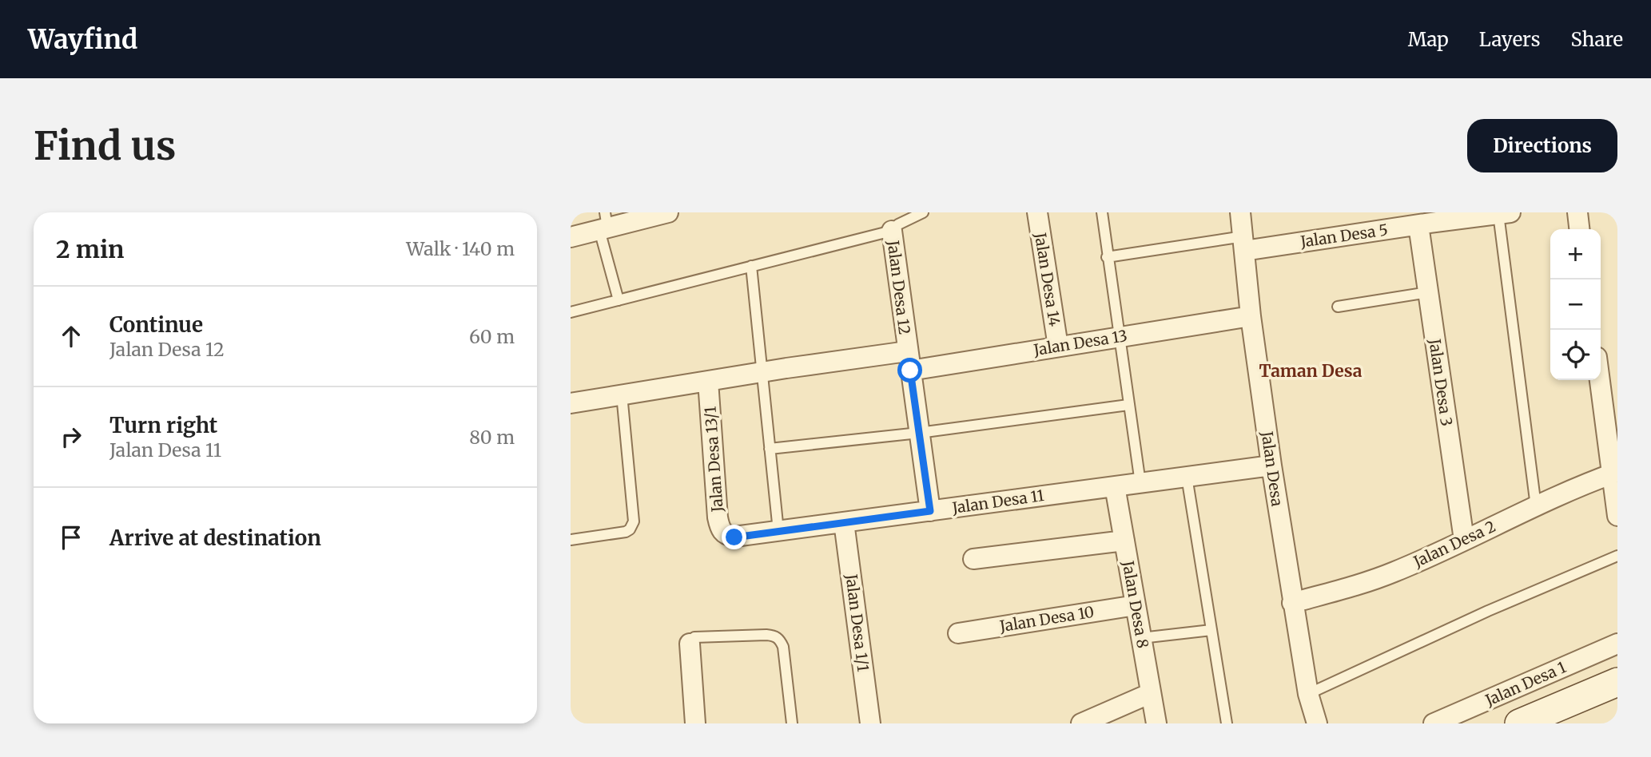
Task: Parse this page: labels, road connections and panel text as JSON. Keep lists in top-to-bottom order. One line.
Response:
{"streets":{"street":["Jalan Desa 5","Jalan Desa 14","Jalan Desa 12","Jalan Desa 13","Jalan Desa 3","Jalan Desa 13/1","Jalan Desa","Jalan Desa 11","Jalan Desa 2","Jalan Desa 8","Jalan Desa 10","Jalan Desa 1/1","Jalan Desa 1"]},"crossings":[["Jalan Desa 5","Jalan Desa 3"],["Jalan Desa 5","Jalan Desa"],["Jalan Desa 14","Jalan Desa 13"],["Jalan Desa 12","Jalan Desa 13"],["Jalan Desa 12","Jalan Desa 11"],["Jalan Desa 13","Jalan Desa 13/1"],["Jalan Desa 13","Jalan Desa"],["Jalan Desa 3","Jalan Desa 2"],["Jalan Desa 13/1","Jalan Desa 11"],["Jalan Desa","Jalan Desa 11"],["Jalan Desa","Jalan Desa 2"],["Jalan Desa 11","Jalan Desa 8"],["Jalan Desa 11","Jalan Desa 1/1"],["Jalan Desa 8","Jalan Desa 10"]],"districts":["Taman Desa"],"page":{"header":"Wayfind","nav":["Map","Layers","Share"],"buttons":"Directions","title":"Find us","heading":["2 min","Walk · 140 m"],"map_buttons":["+","−"],"list":[["Continue","Jalan Desa 12","60 m"],["Turn right","Jalan Desa 11","80 m"],"Arrive at destination"]}}
